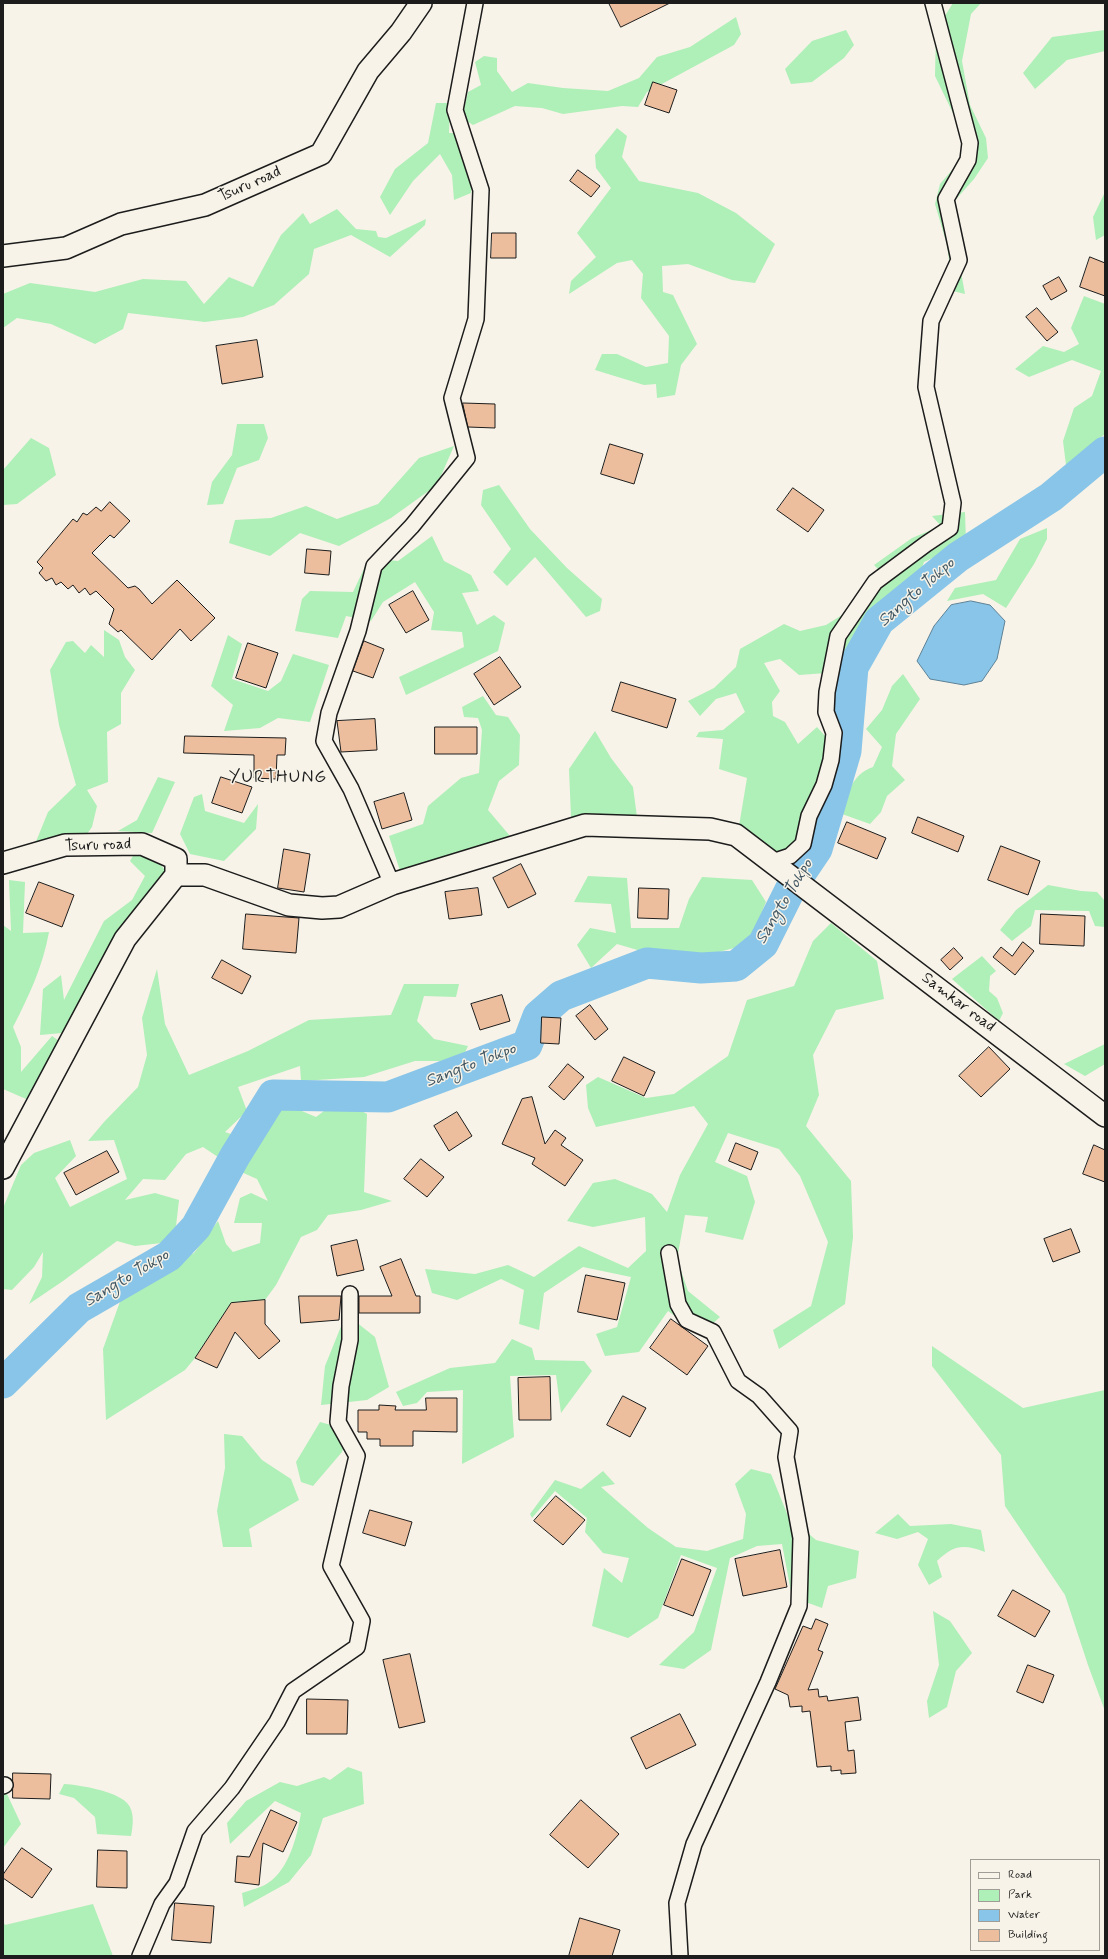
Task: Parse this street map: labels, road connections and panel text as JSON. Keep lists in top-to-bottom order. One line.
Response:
{"streets":{"main road":["Tsuru road","Samkar road"]},"crossings":[["Tsuru road","Samkar road"]],"districts":["YURTHUNG"],"water":["Sangto Tokpo"],"legend":["Road","Park","Water","Building"]}
